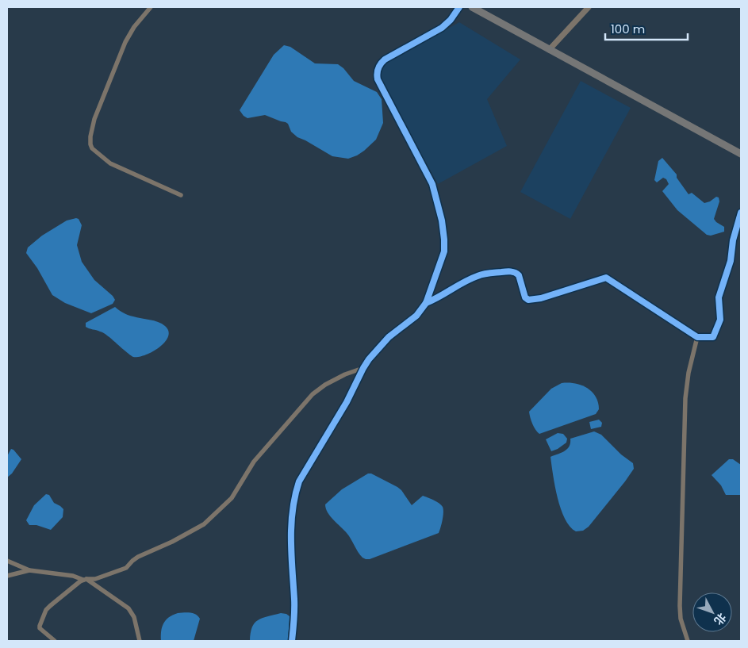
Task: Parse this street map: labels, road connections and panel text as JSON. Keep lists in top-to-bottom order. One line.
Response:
{"scale_bar":"100 m","north":"bottom right"}
